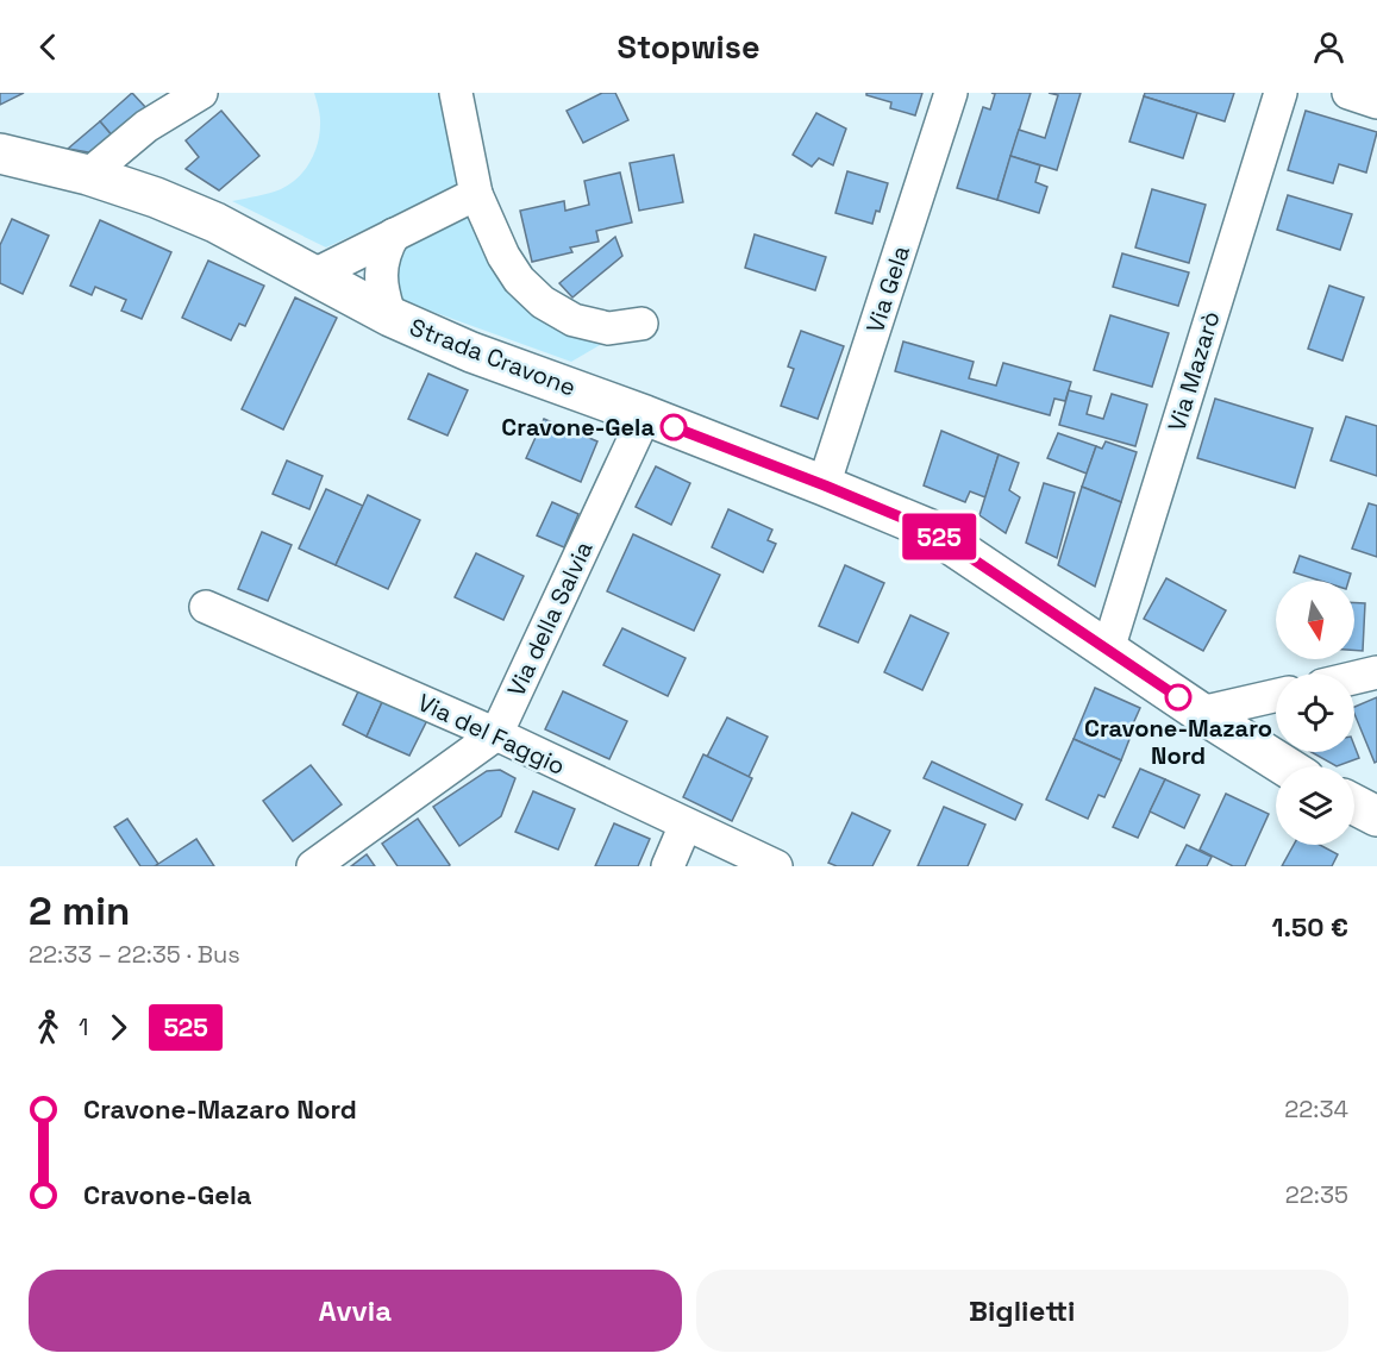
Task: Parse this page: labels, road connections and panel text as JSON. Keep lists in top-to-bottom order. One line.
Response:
{"streets":{"street":["Via Gela","Strada Cravone","Via Mazarò","Via della Salvia","Via del Faggio"]},"crossings":[["Via Gela","Strada Cravone"],["Strada Cravone","Via Mazarò"],["Strada Cravone","Via della Salvia"],["Via della Salvia","Via del Faggio"]],"places":["Cravone-Gela","Cravone-Mazaro Nord"],"lines":["bus line 525"],"north":"bottom","page":{"header":"Stopwise","on_map":"525","heading":["2 min","22:33 – 22:35 · Bus","1.50 €"],"legs":["1","525"],"list":[{"name":"Cravone-Mazaro Nord","value":"22:34"},{"name":"Cravone-Gela","value":"22:35"}],"buttons":["Avvia","Biglietti"]}}
